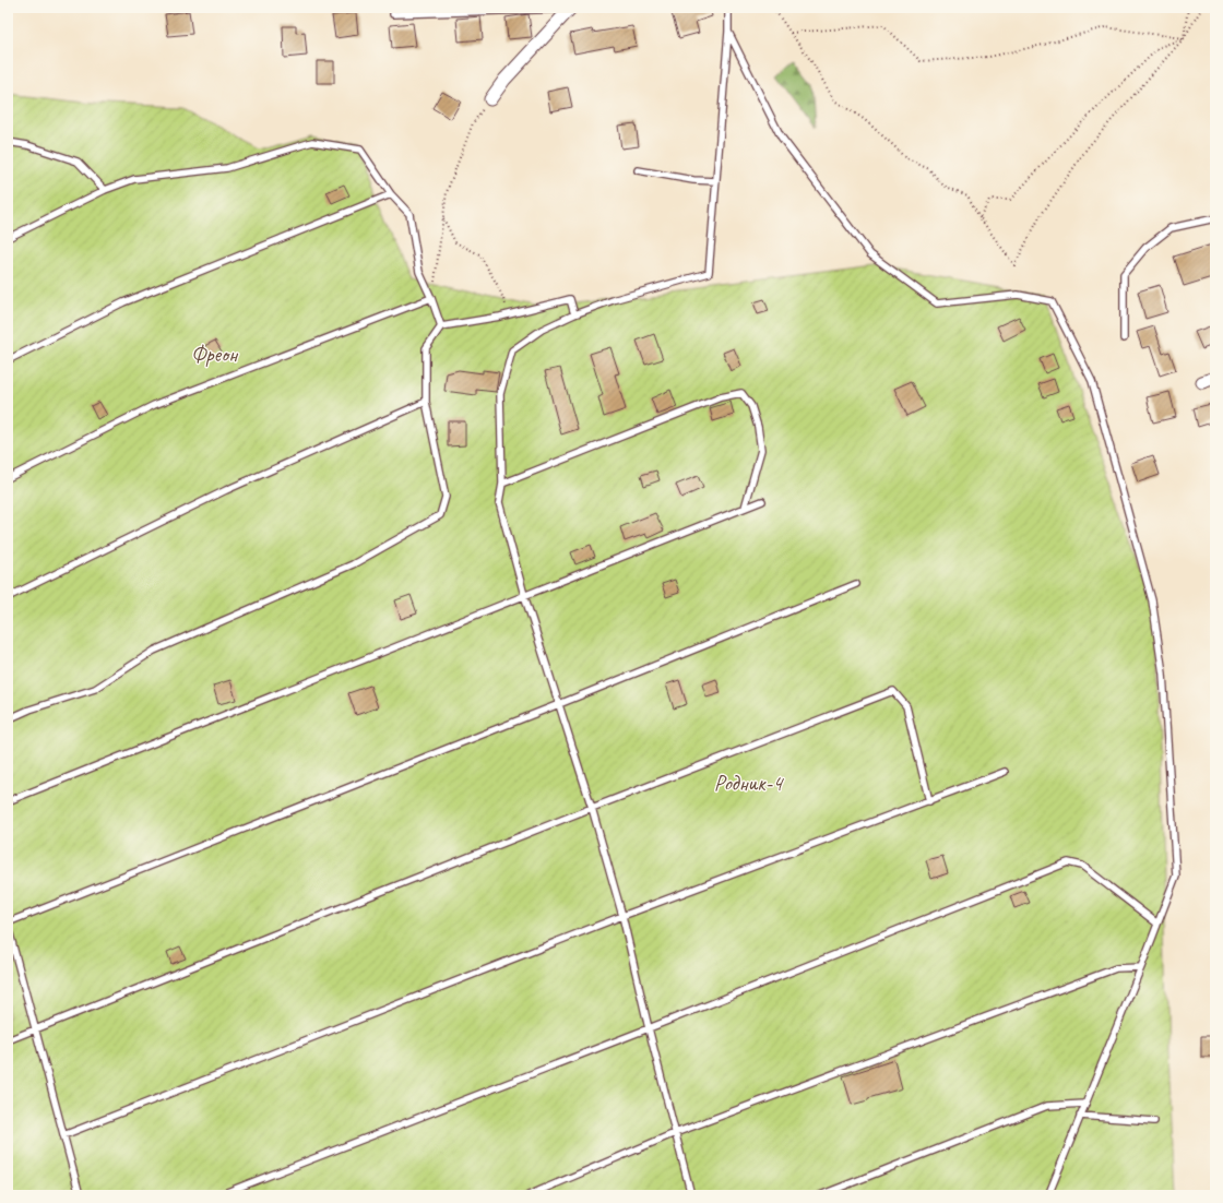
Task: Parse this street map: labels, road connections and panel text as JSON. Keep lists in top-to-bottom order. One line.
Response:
{"parks":["Фреон","Родник-4"]}
